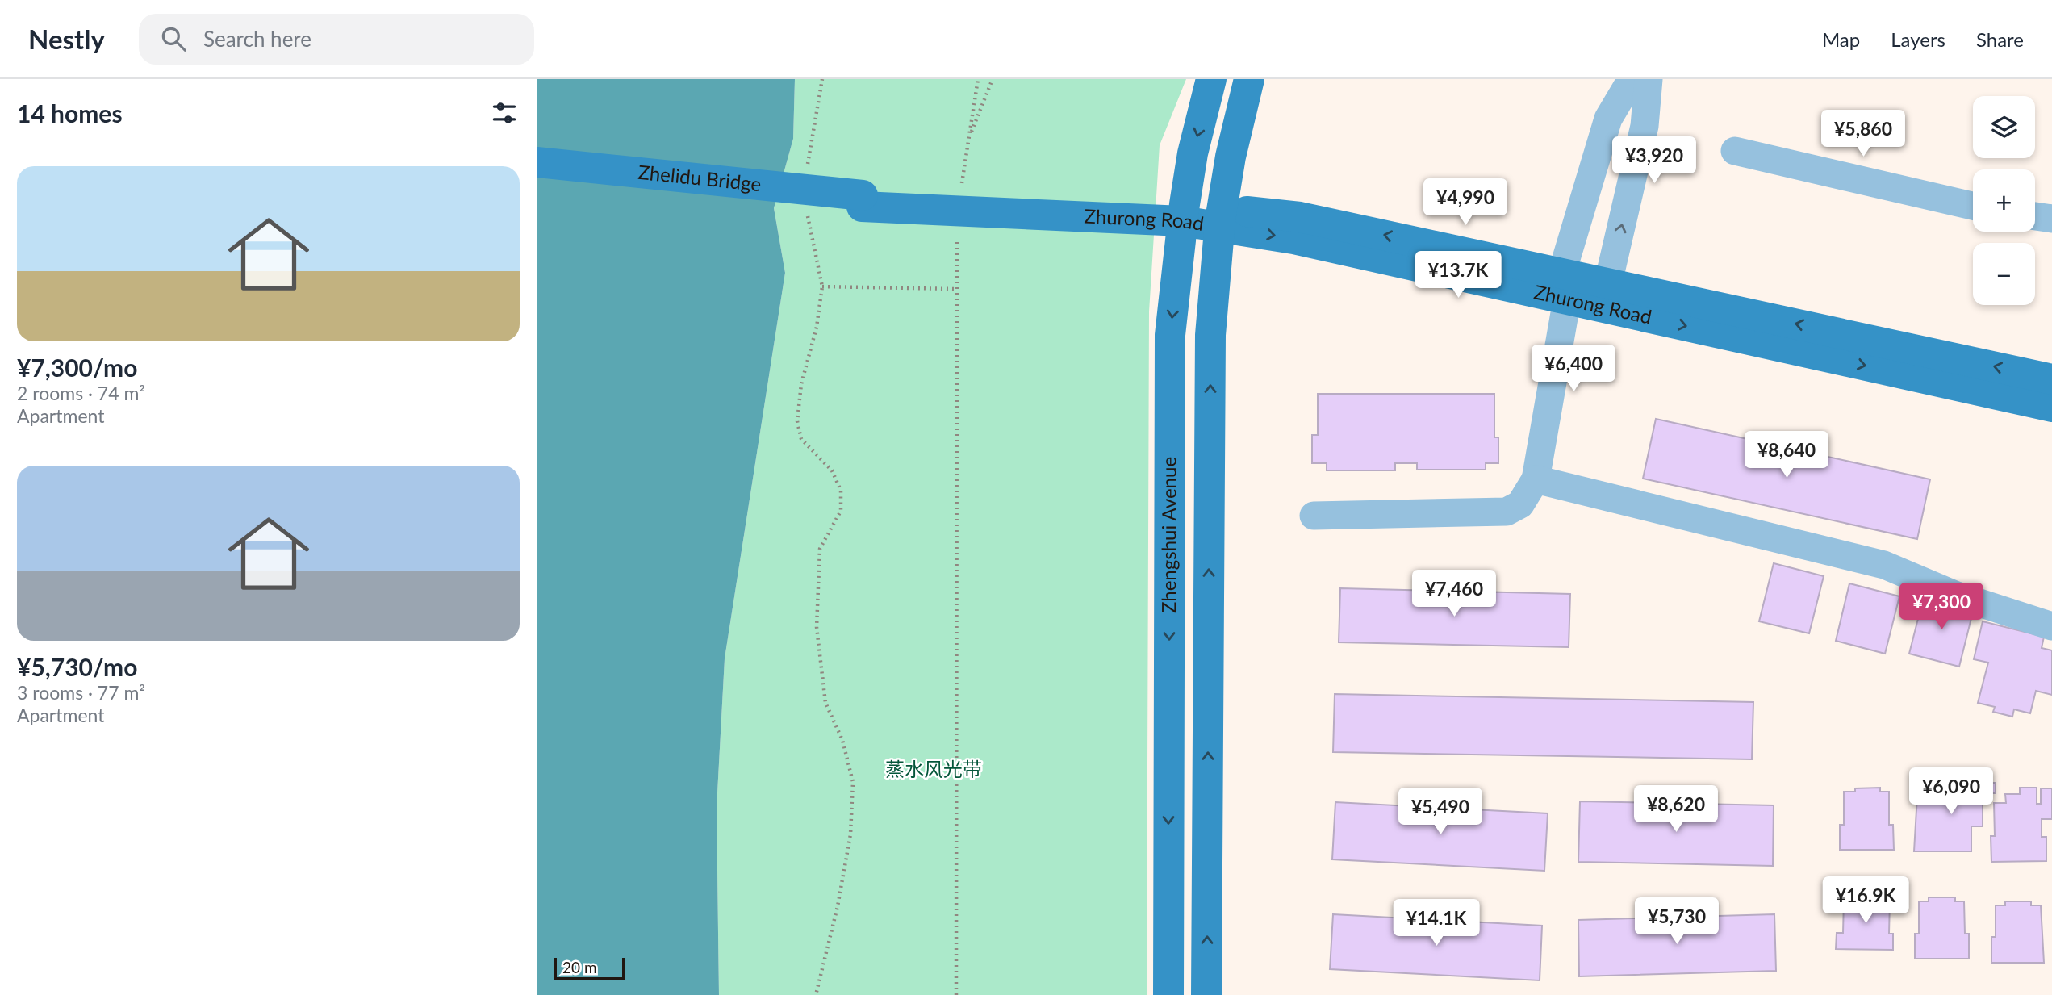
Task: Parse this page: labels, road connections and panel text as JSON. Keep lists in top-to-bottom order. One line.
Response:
{"streets":{"main road":["Zhelidu Bridge","Zhurong Road","Zhengshui Avenue"]},"crossings":[["Zhelidu Bridge","Zhurong Road"],["Zhurong Road","Zhengshui Avenue"]],"parks":["蒸水风光带"],"scale_bar":"20 m","page":{"header":"Nestly","search":"Search here","nav":["Map","Layers","Share"],"heading":"14 homes","map_buttons":["+","−"],"price":["¥5,860","¥3,920","¥4,990","¥13.7K","¥6,400","¥8,640","¥7,460","¥7,300","¥6,090","¥8,620","¥5,490","¥16.9K","¥5,730","¥14.1K"],"list":[{"name":"¥7,300/mo","note":"2 rooms · 74 m² · Apartment"},{"name":"¥5,730/mo","note":"3 rooms · 77 m² · Apartment"}],"scale":"20 m"}}
